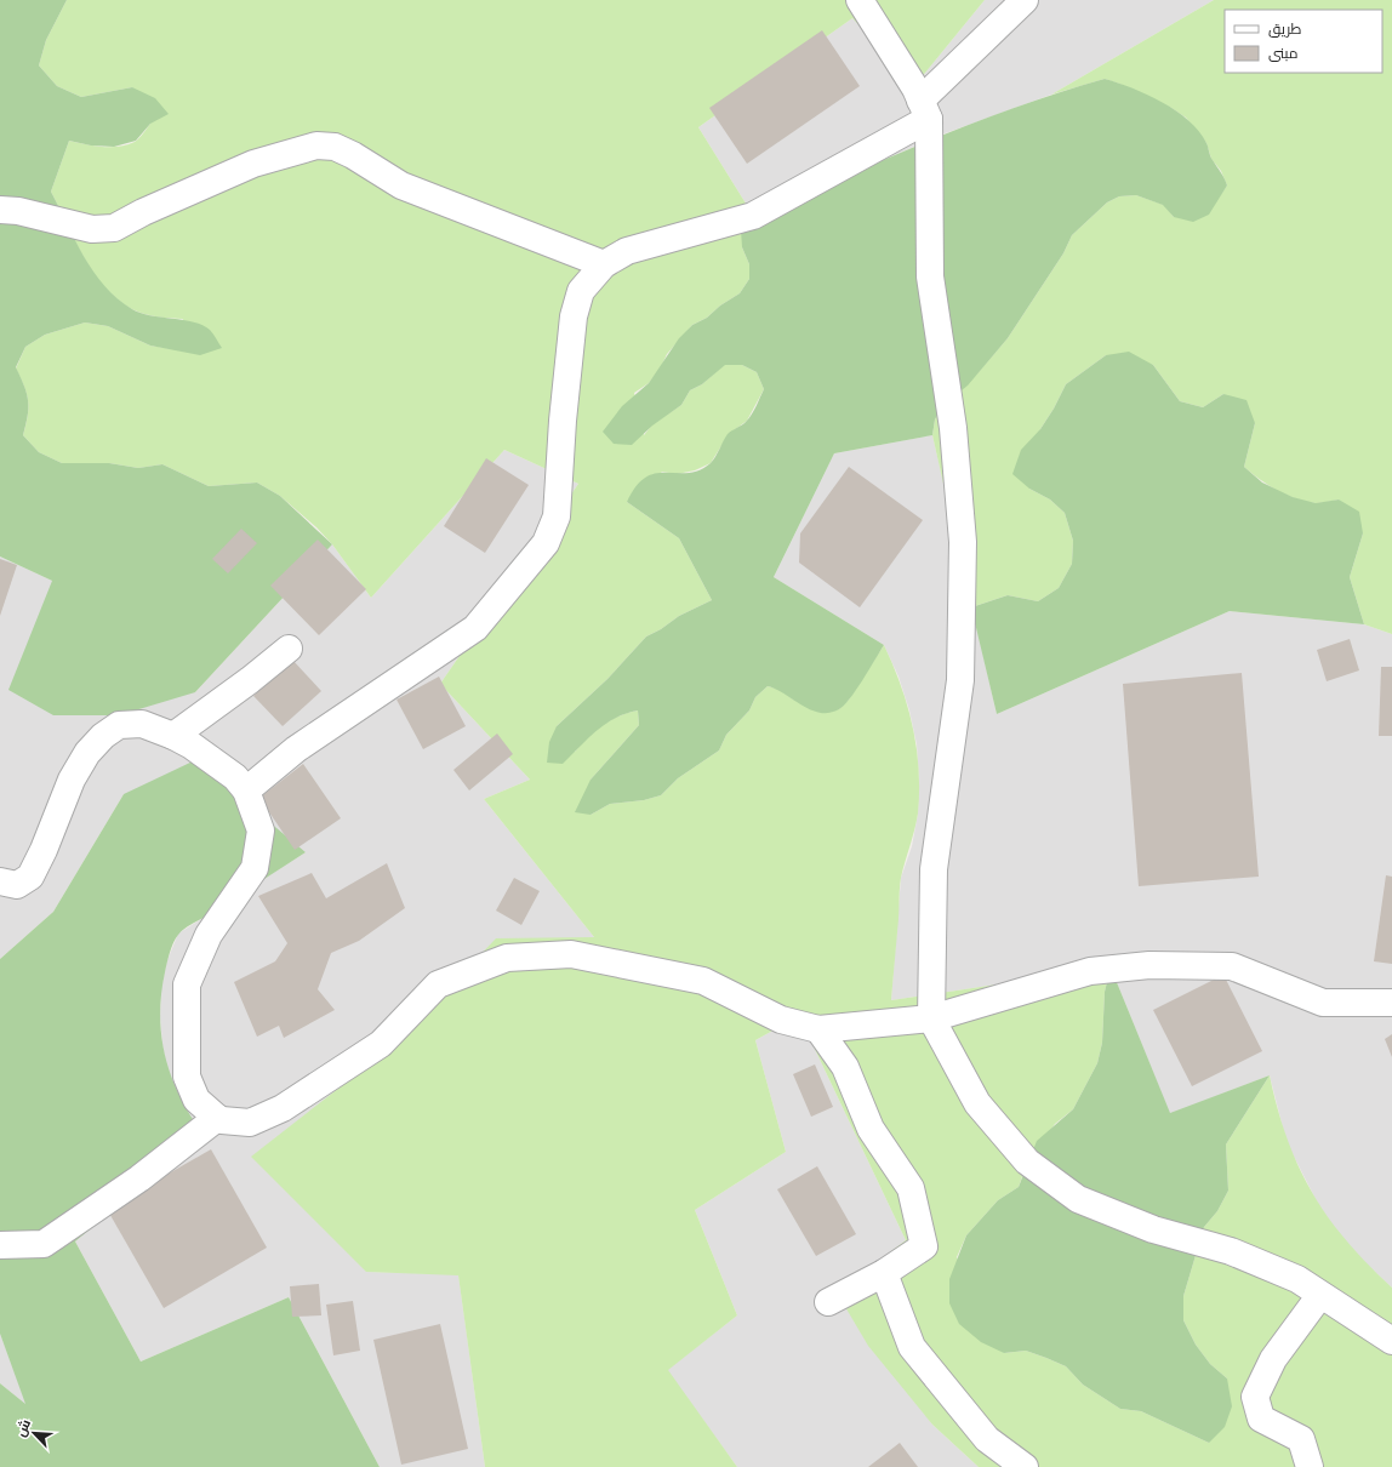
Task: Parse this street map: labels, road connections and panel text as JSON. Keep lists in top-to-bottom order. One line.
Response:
{"legend":["طريق","مبنى"],"north":"top left"}
